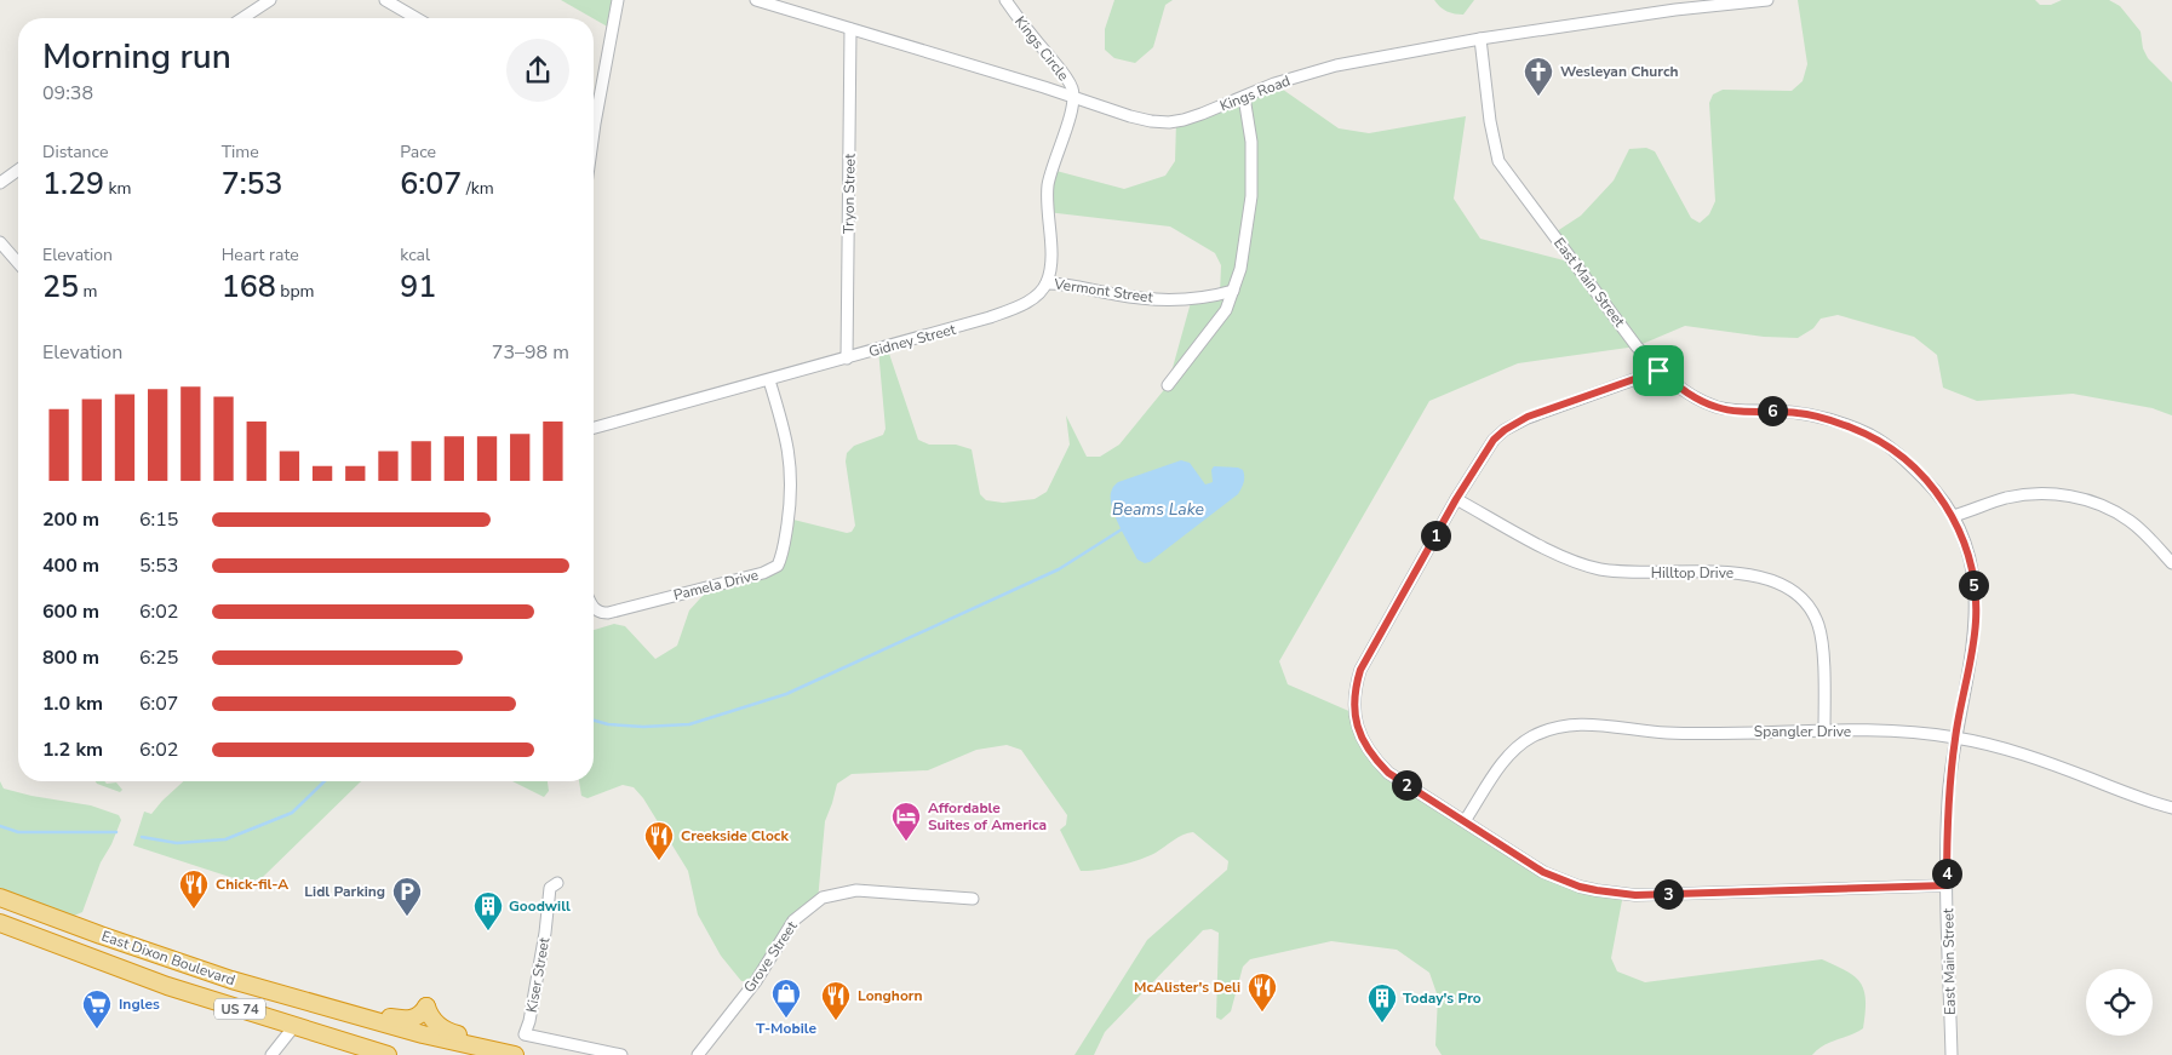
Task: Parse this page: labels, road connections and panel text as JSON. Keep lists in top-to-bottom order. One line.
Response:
{"streets":{"highway":["East Dixon Boulevard","US 74"],"street":["Kings Circle","Kings Road","Tryon Street","East Main Street","Vermont Street","Gidney Street","Hilltop Drive","Pamela Drive","Spangler Drive","Grove Street","Kiser Street"]},"crossings":[["Kings Circle","Kings Road"],["Kings Road","Tryon Street"],["Kings Road","East Main Street"],["Tryon Street","Gidney Street"],["East Main Street","Spangler Drive"],["Vermont Street","Gidney Street"],["Gidney Street","Pamela Drive"],["Hilltop Drive","Spangler Drive"]],"water":["Beams Lake"],"places":{"church":["Wesleyan Church"],"hotel":["Affordable Suites of America"],"restaurant":["Creekside Clock","Chick-fil-A","McAlister's Deli","Longhorn"],"parking":["Lidl Parking"],"building":["Goodwill","Today's Pro"],"shop":["T-Mobile"],"supermarket":["Ingles"]},"page":{"heading":["Morning run","09:38"],"stats":[["Distance","1.29 km"],["Time","7:53"],["Pace","6:07 /km"],["Elevation","25 m"],["Heart rate","168 bpm"],["kcal","91"]],"chart":["Elevation","73–98 m"],"pins":["6","1","5","2","4","3"],"list":[{"name":"200 m","note":"6:15"},{"name":"400 m","note":"5:53"},{"name":"600 m","note":"6:02"},{"name":"800 m","note":"6:25"},{"name":"1.0 km","note":"6:07"},{"name":"1.2 km","note":"6:02"}]}}
